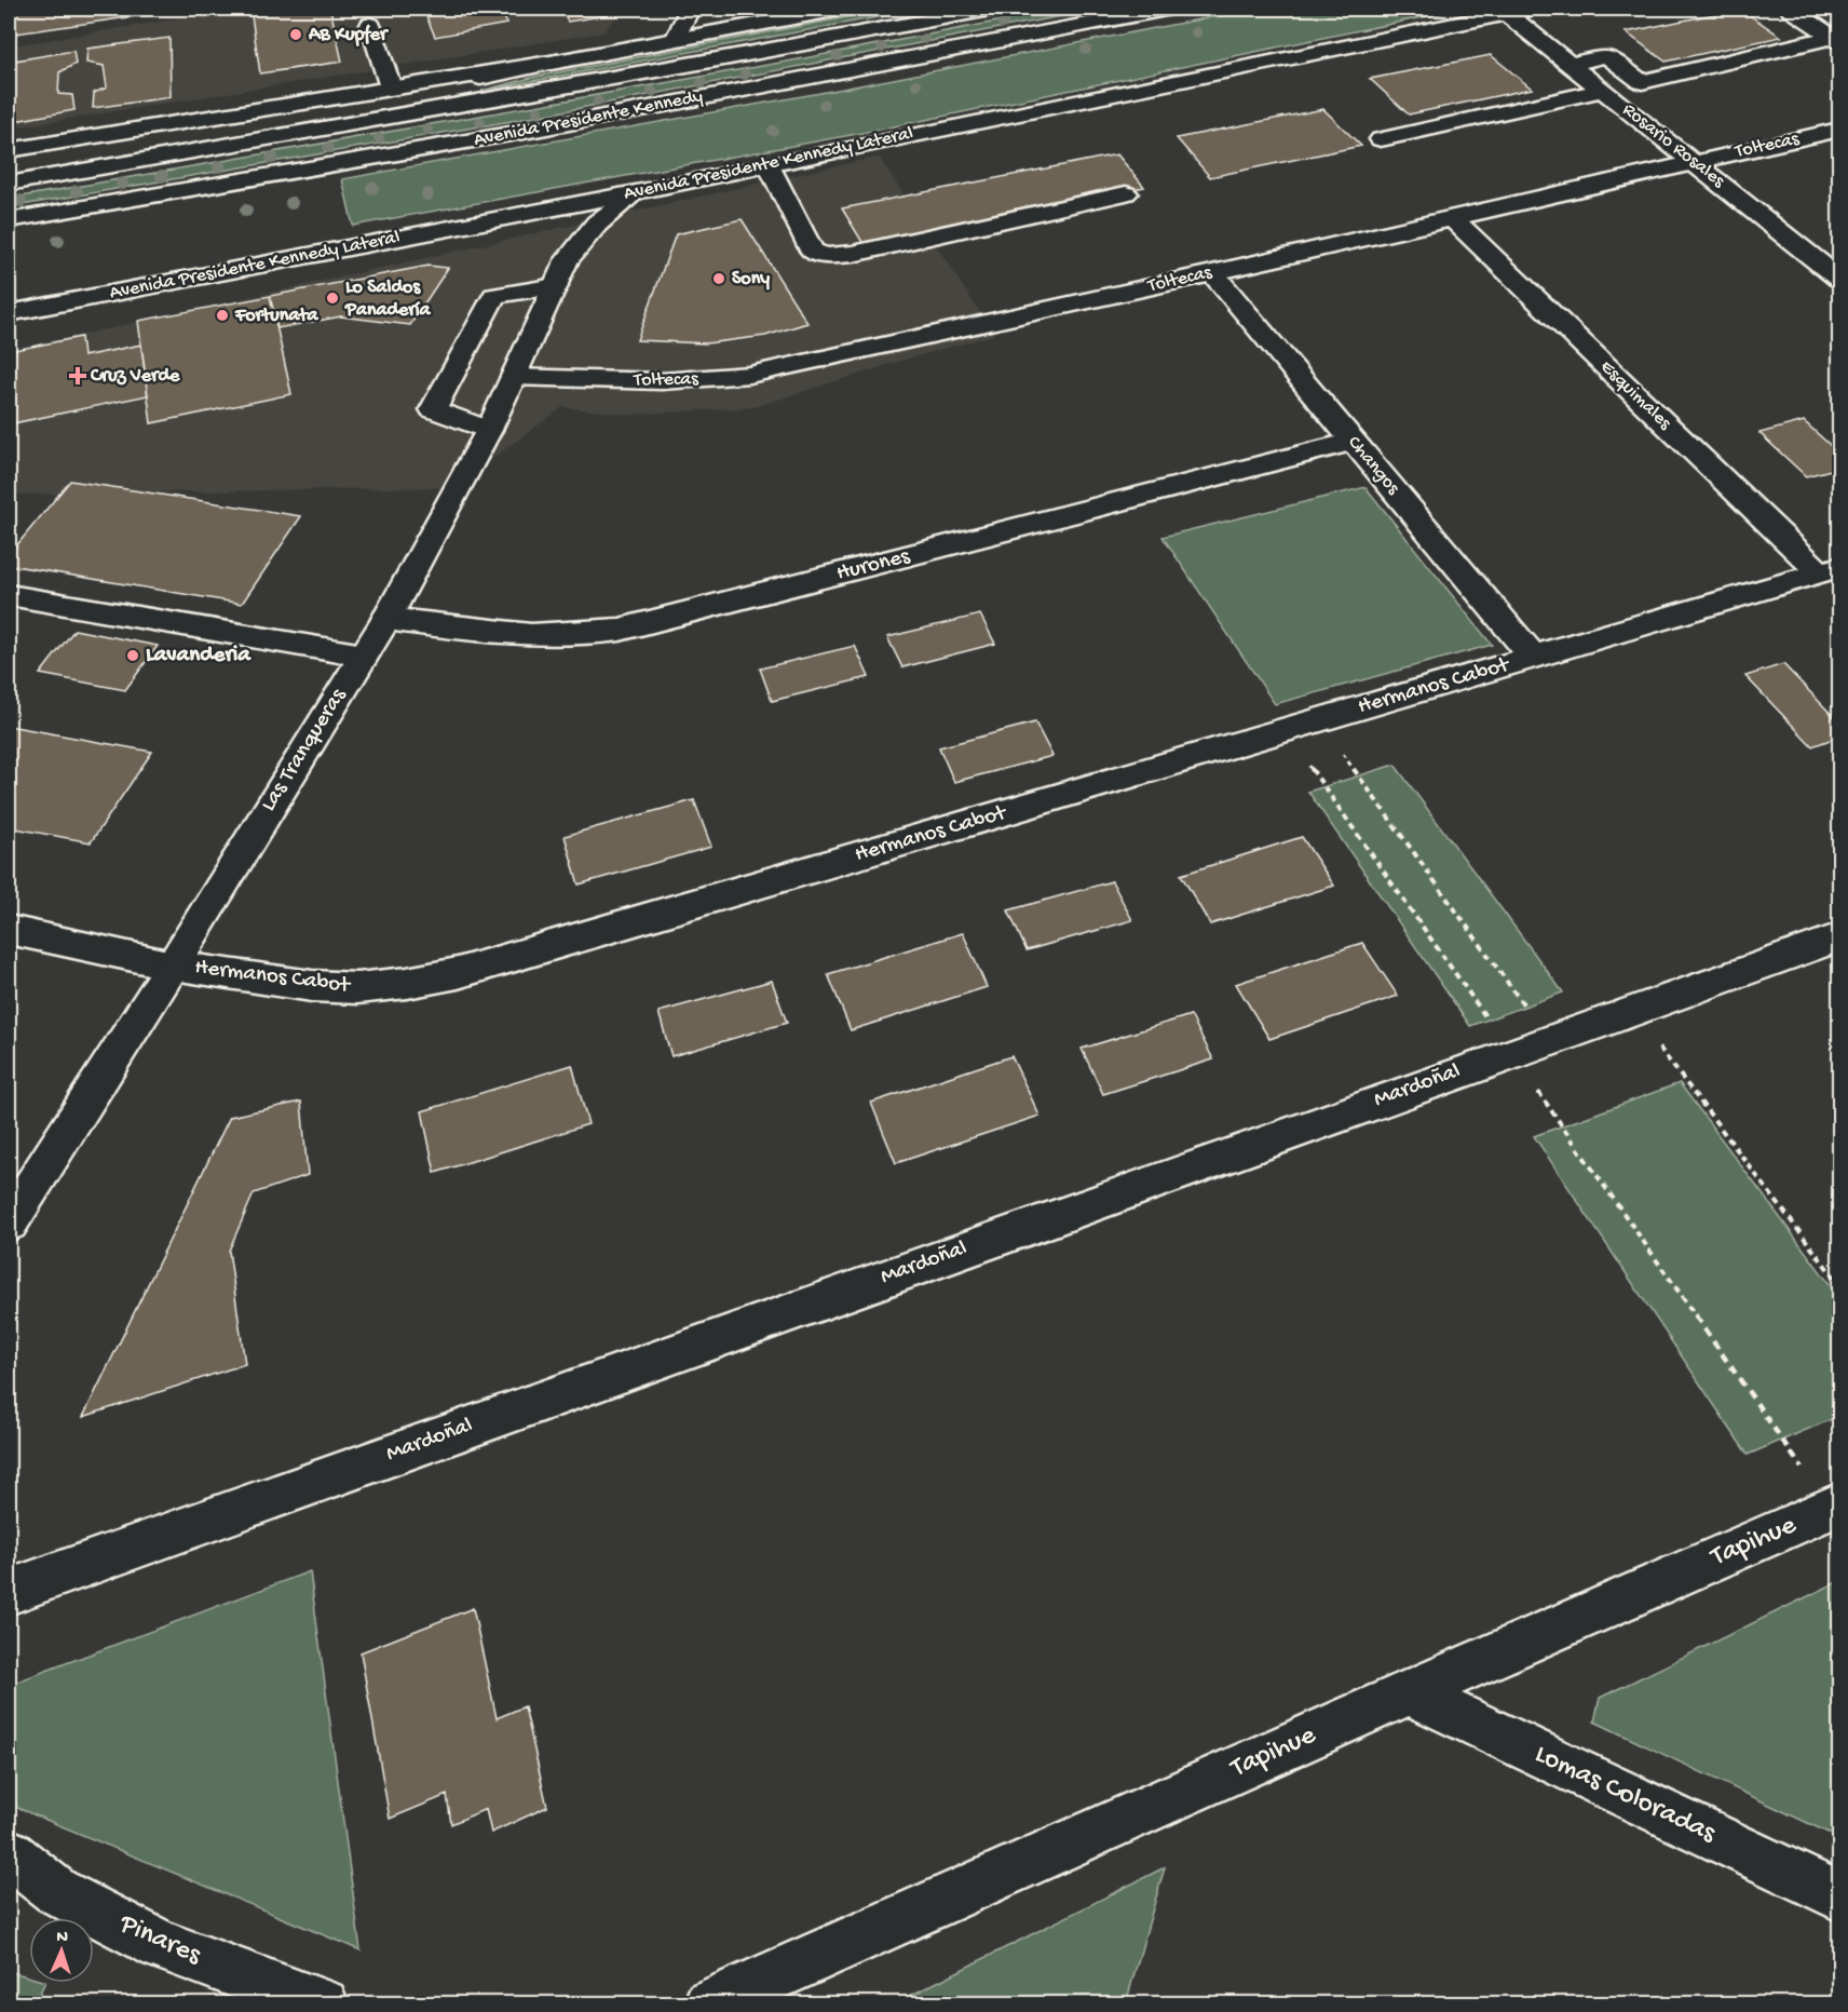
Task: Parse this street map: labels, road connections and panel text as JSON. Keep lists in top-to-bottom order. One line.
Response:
{"streets":{"main road":["Avenida Presidente Kennedy","Rosario Rosales","Toltecas","Avenida Presidente Kennedy Lateral","Esquimales","Changos","Hurones","Hermanos Cabot","Las Tranqueras","Mardoñal","Tapihue","Lomas Coloradas","Pinares"]},"crossings":[["Rosario Rosales","Toltecas"],["Rosario Rosales","Avenida Presidente Kennedy Lateral"],["Toltecas","Esquimales"],["Toltecas","Changos"],["Toltecas","Las Tranqueras"],["Avenida Presidente Kennedy Lateral","Las Tranqueras"],["Esquimales","Hermanos Cabot"],["Changos","Hurones"],["Changos","Hermanos Cabot"],["Hurones","Las Tranqueras"],["Hermanos Cabot","Las Tranqueras"],["Tapihue","Lomas Coloradas"]],"places":{"other":["AB Kupfer","Sony","Lo Saldos Panadería","Fortunata","Lavanderia"],"health":["Cruz Verde"]},"north":"top"}
